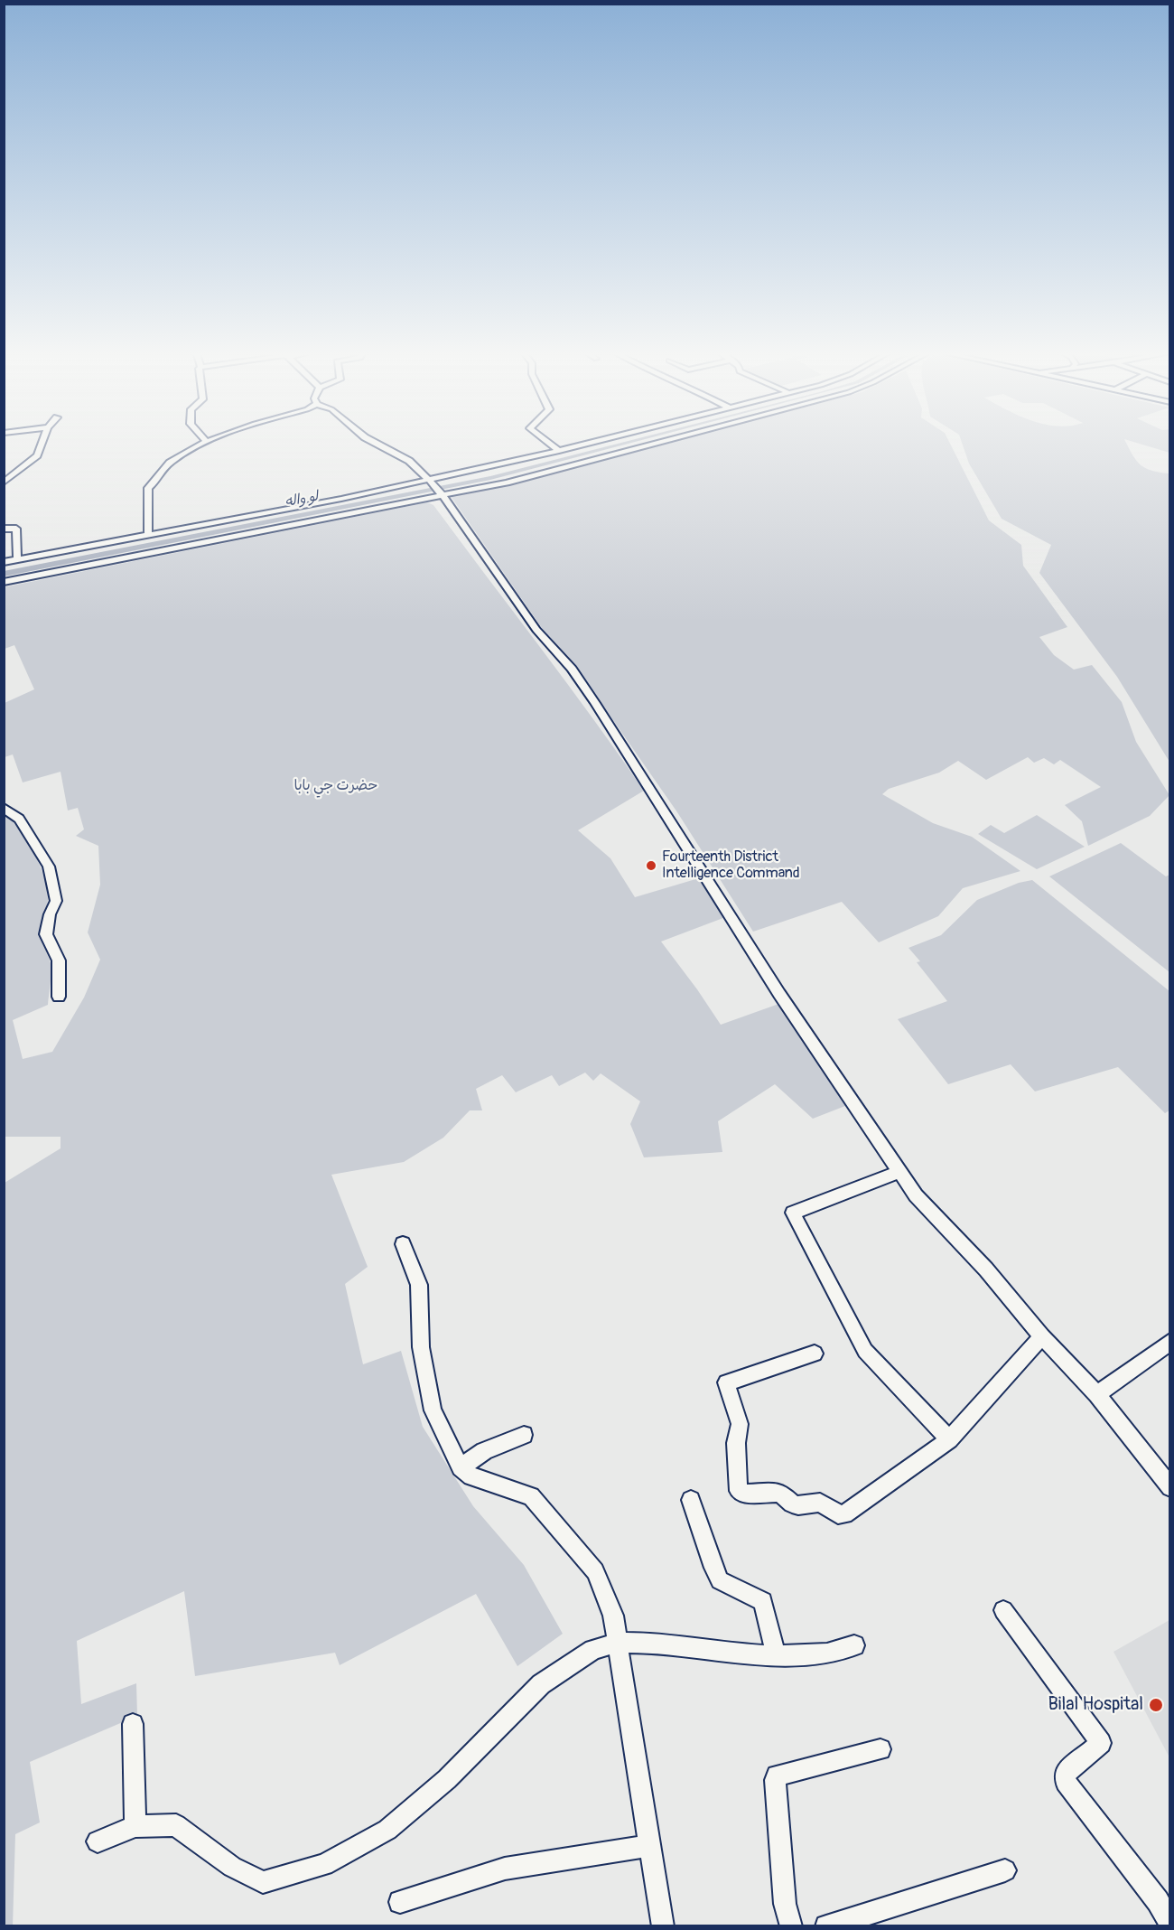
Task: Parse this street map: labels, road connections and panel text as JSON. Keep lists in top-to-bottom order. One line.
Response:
{"water":["لو واله"],"parks":["حضرت جي بابا"],"places":["Fourteenth District Intelligence Command","Bilal Hospital"]}
